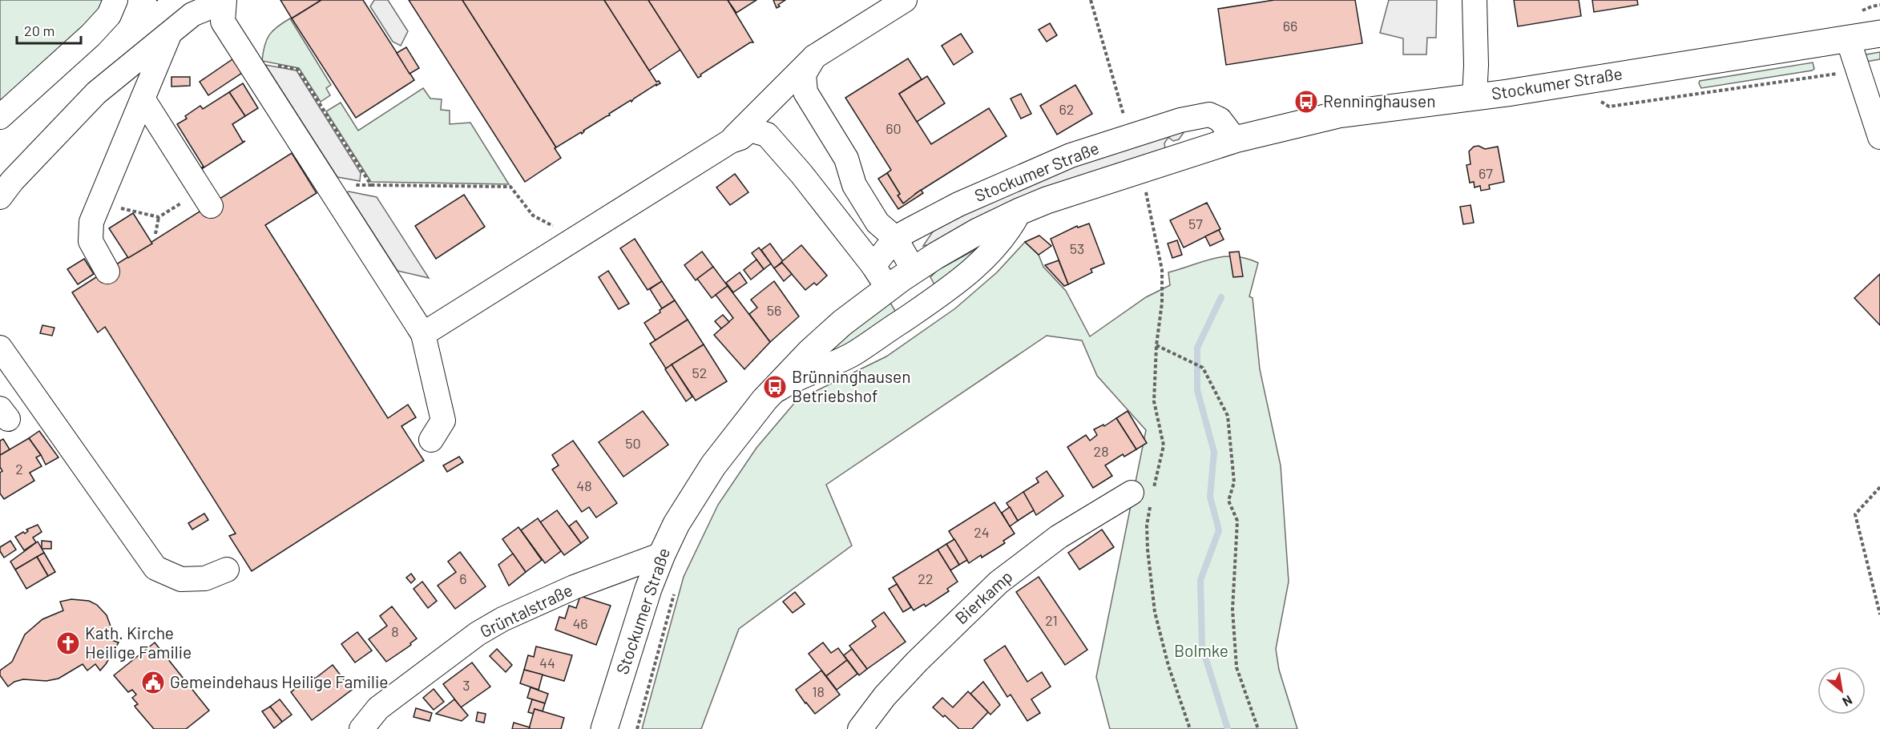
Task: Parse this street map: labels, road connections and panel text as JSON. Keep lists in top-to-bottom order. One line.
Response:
{"streets":{"main road":["Stockumer Straße"],"street":["Bierkamp","Grüntalstraße"]},"crossings":[["Stockumer Straße","Grüntalstraße"]],"parks":["Bolmke"],"places":{"bus stop":["Renninghausen","Brünninghausen Betriebshof"],"church":["Kath. Kirche Heilige Familie"],"public building":["Gemeindehaus Heilige Familie"]},"house_numbers":["66","62","60","67","57","53","56","52","50","28","2","48","24","6","22","21","46","8","44","3","18"],"scale_bar":"20 m","north":"bottom right"}
